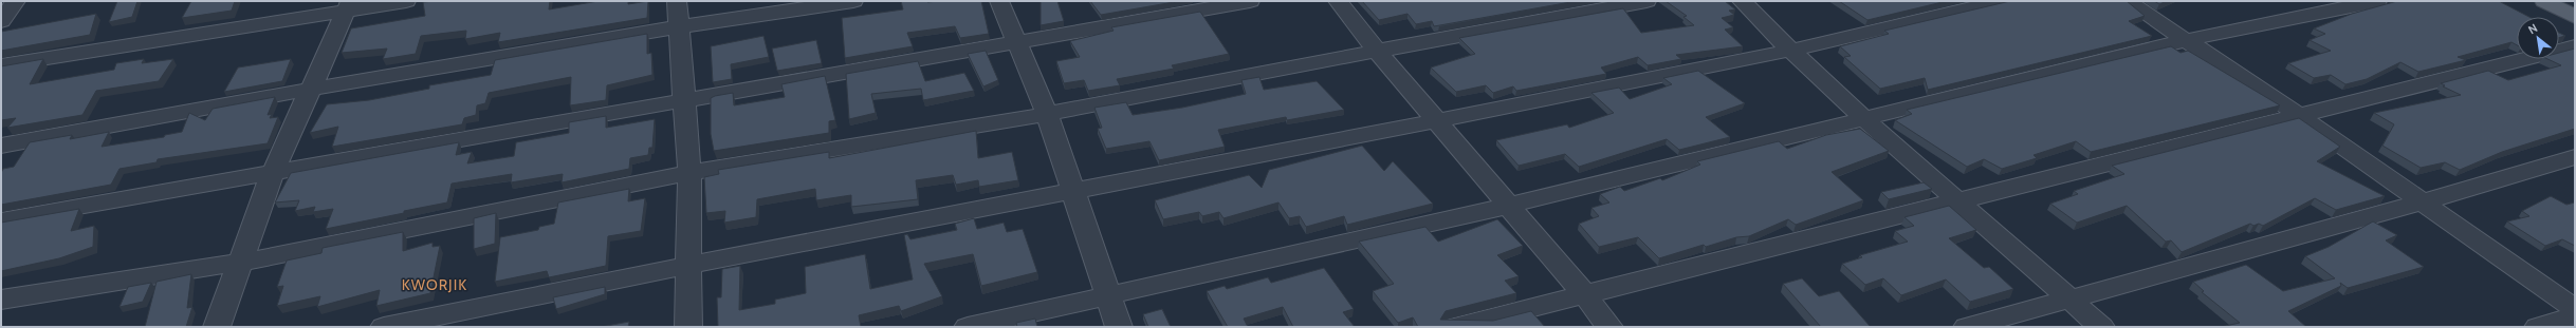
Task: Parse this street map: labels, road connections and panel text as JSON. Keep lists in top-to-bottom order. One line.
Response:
{"districts":["KWORJIK"],"north":"top left"}
